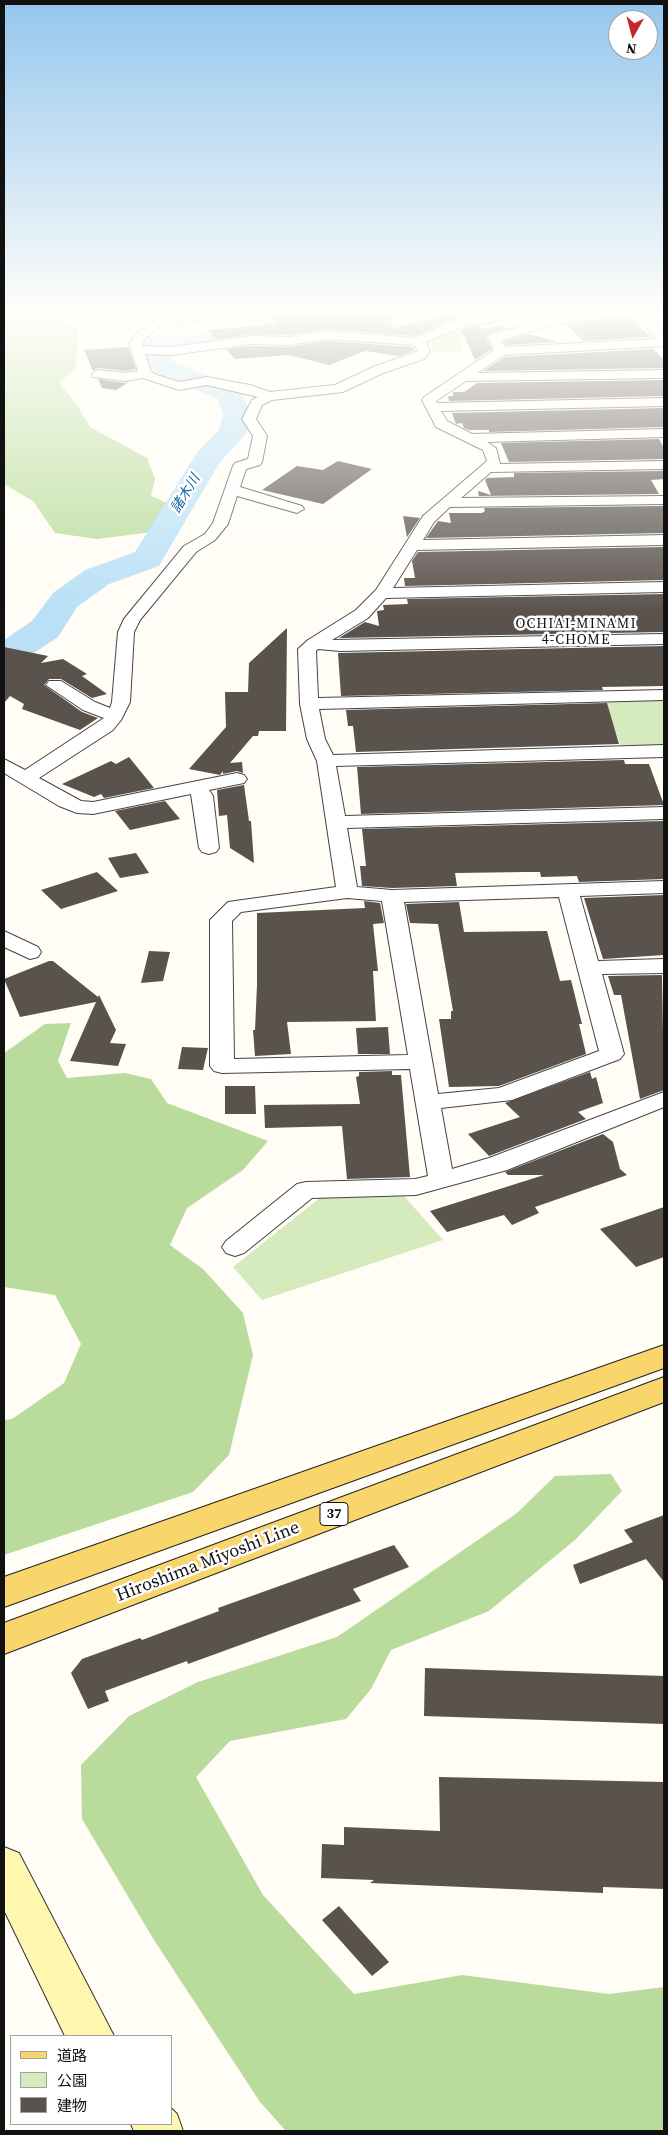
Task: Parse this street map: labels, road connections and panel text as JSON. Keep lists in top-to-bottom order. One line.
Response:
{"streets":{"main road":["37","Hiroshima Miyoshi Line"]},"districts":["OCHIAI-MINAMI 4-CHOME"],"water":["諸木川"],"legend":["道路","公園","建物"],"north":"bottom"}
